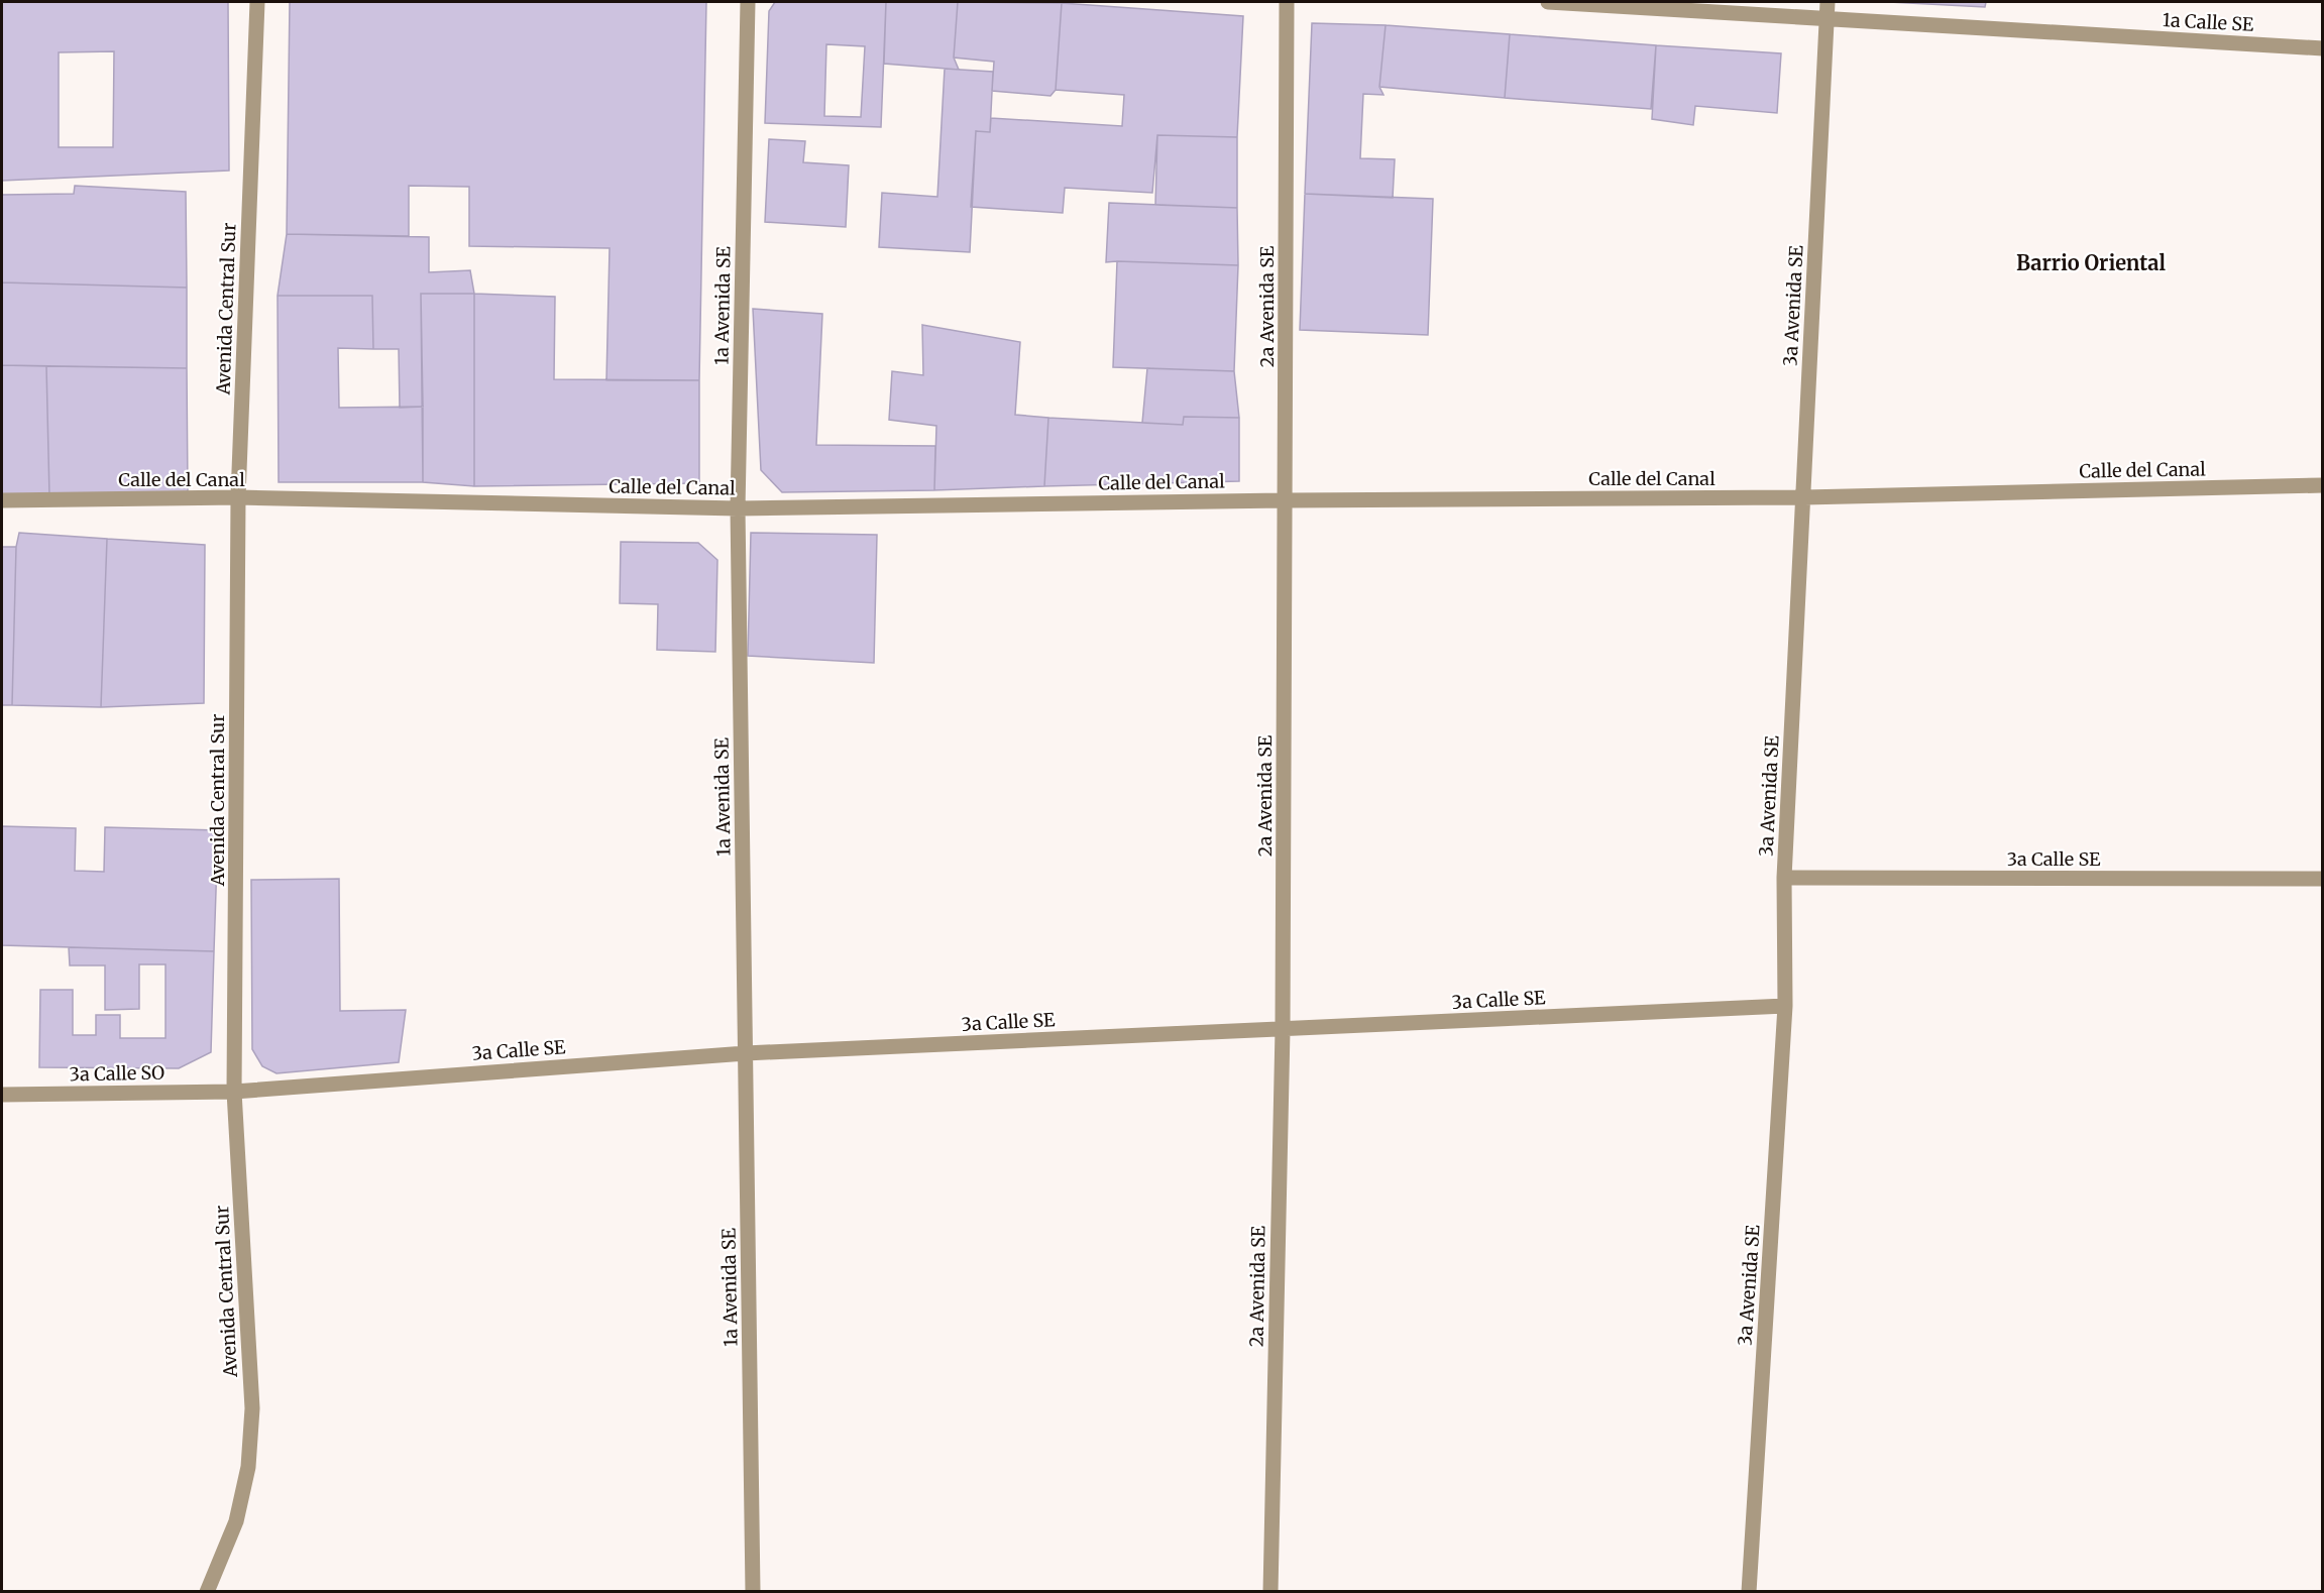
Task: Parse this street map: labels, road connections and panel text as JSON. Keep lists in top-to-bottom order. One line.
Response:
{"streets":{"street":["1a Calle SE","1a Avenida SE","3a Avenida SE","2a Avenida SE","Avenida Central Sur","Calle del Canal","3a Calle SE","3a Calle SO"]},"crossings":[["1a Calle SE","3a Avenida SE"],["1a Avenida SE","Calle del Canal"],["1a Avenida SE","3a Calle SE"],["3a Avenida SE","Calle del Canal"],["3a Avenida SE","3a Calle SE"],["2a Avenida SE","Calle del Canal"],["2a Avenida SE","3a Calle SE"],["Avenida Central Sur","Calle del Canal"],["Avenida Central Sur","3a Calle SE"],["Avenida Central Sur","3a Calle SO"],["3a Calle SE","3a Calle SO"]],"districts":["Barrio Oriental"]}
